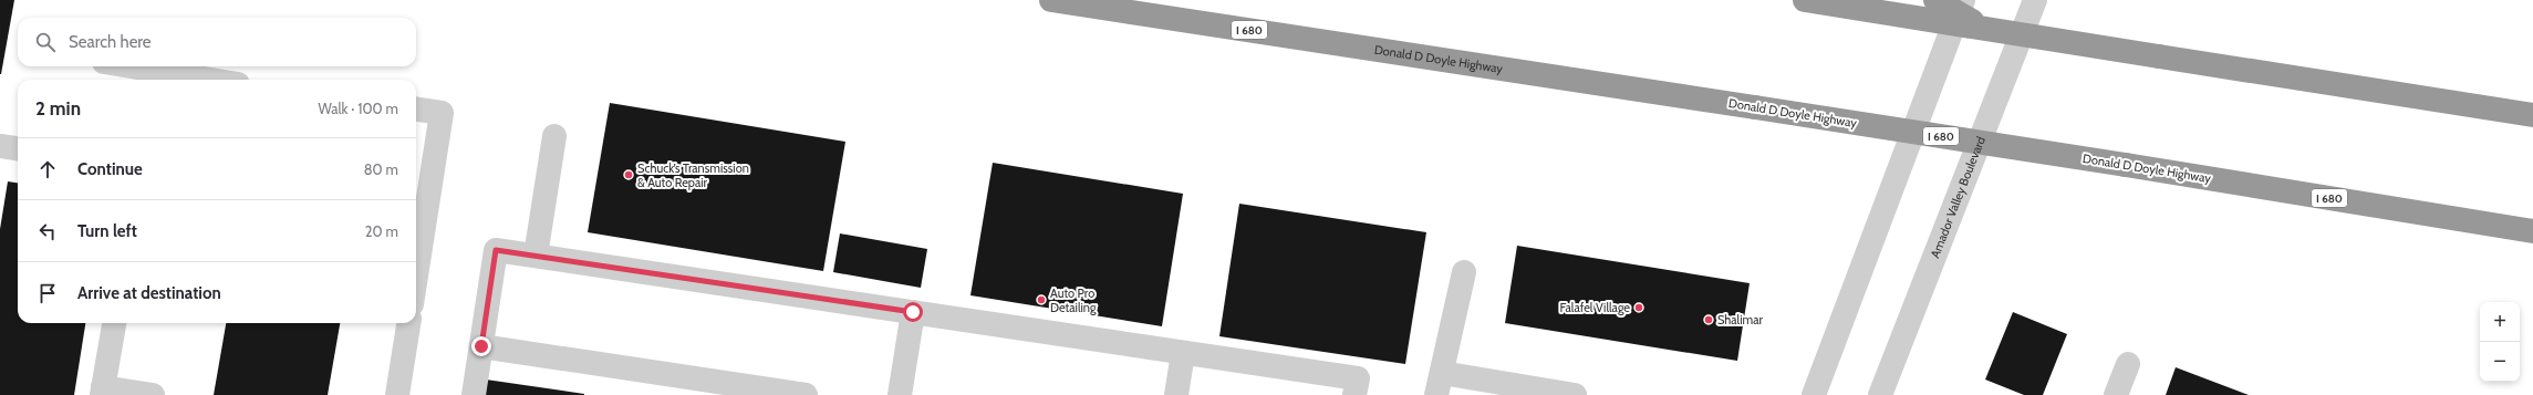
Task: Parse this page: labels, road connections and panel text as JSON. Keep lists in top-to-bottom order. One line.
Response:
{"streets":{"highway":["I 680","Donald D Doyle Highway"],"street":["Amador Valley Boulevard"]},"places":["Schuck’s Transmission & Auto Repair","Auto Pro Detailing","Falafel Village","Shalimar"],"page":{"search":"Search here","heading":["2 min","Walk · 100 m"],"list":[["Continue","80 m"],["Turn left","20 m"],"Arrive at destination"],"map_buttons":["+","−"]}}
